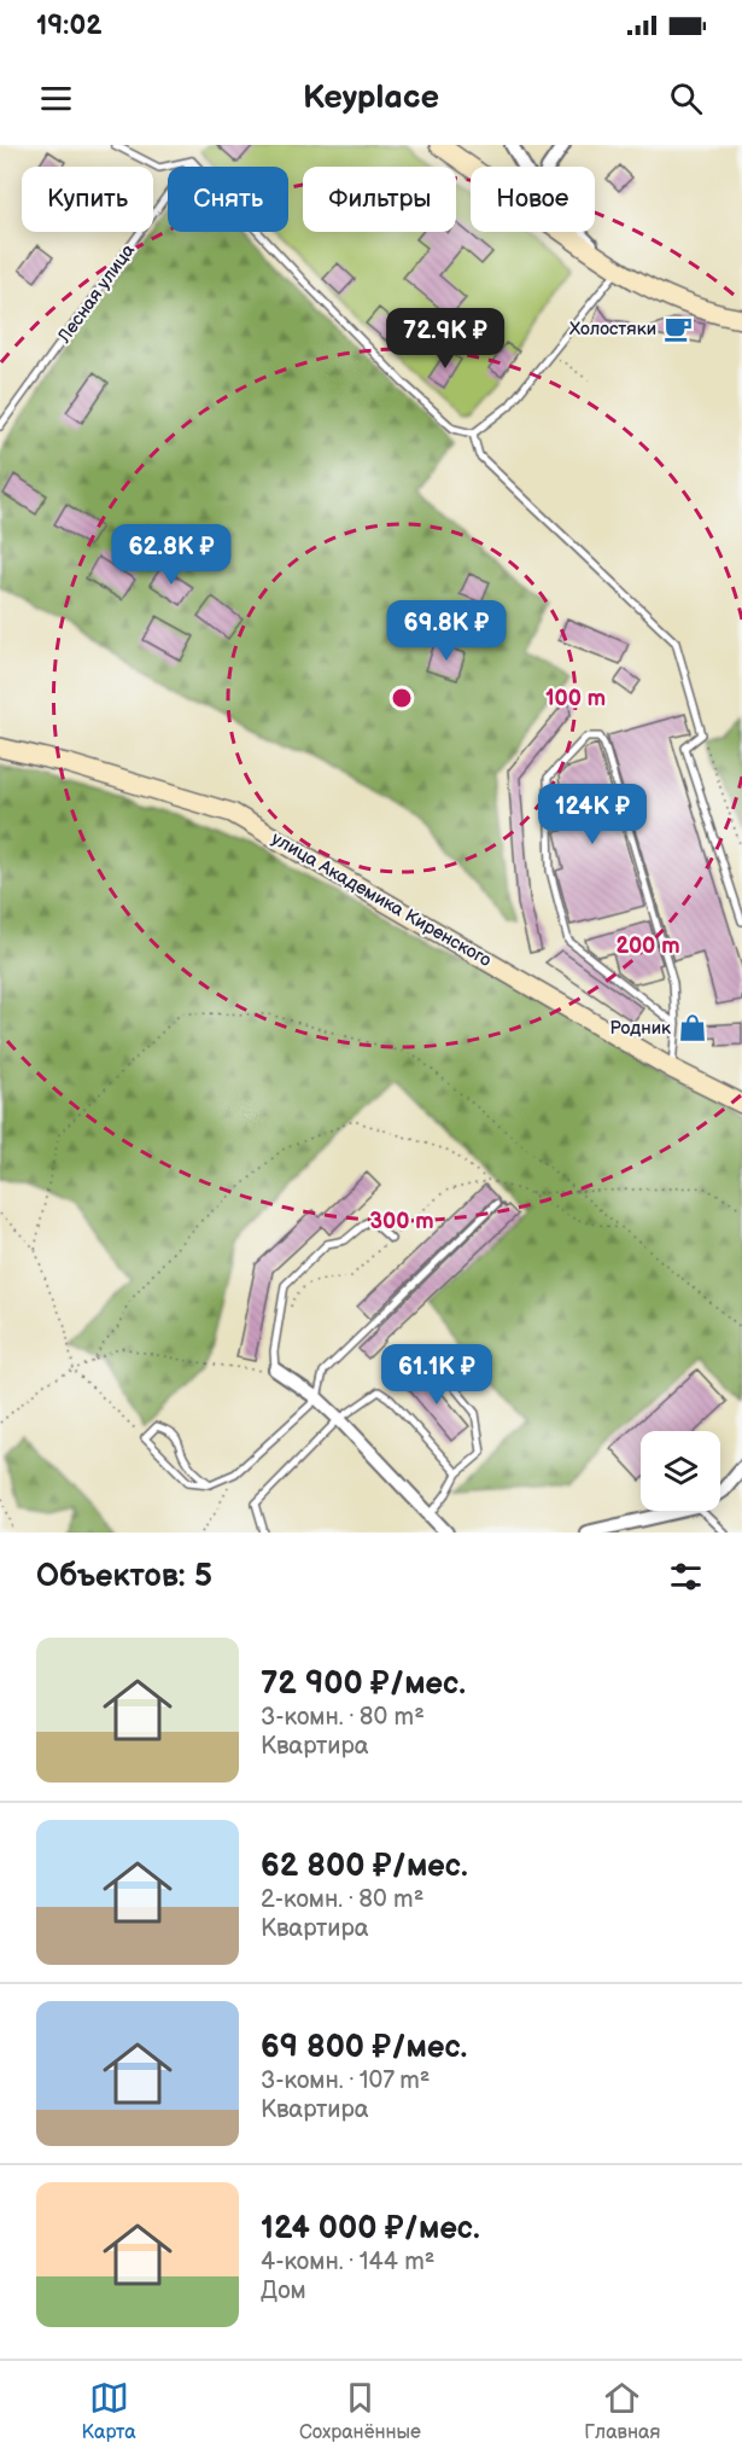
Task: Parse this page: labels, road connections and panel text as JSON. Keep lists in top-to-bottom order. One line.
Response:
{"streets":{"main road":["улица Академика Киренского"],"lane":["Лесная улица"]},"places":{"cafe":["Холостяки"],"shop":["Родник"]},"page":{"status":"19:02","header":"Keyplace","chip":["Купить","Снять","Фильтры","Новое"],"price":["72.9K ₽","62.8K ₽","69.8K ₽","124K ₽","61.1K ₽"],"heading":"Объектов: 5","list":[{"name":"72 900 ₽/мес.","note":"3-комн. · 80 m² · Квартира"},{"name":"62 800 ₽/мес.","note":"2-комн. · 80 m² · Квартира"},{"name":"69 800 ₽/мес.","note":"3-комн. · 107 m² · Квартира"},{"name":"124 000 ₽/мес.","note":"4-комн. · 144 m² · Дом"}],"tabs":["Карта","Сохранённые","Главная"]},"rings":["100 m","200 m","300 m"]}
